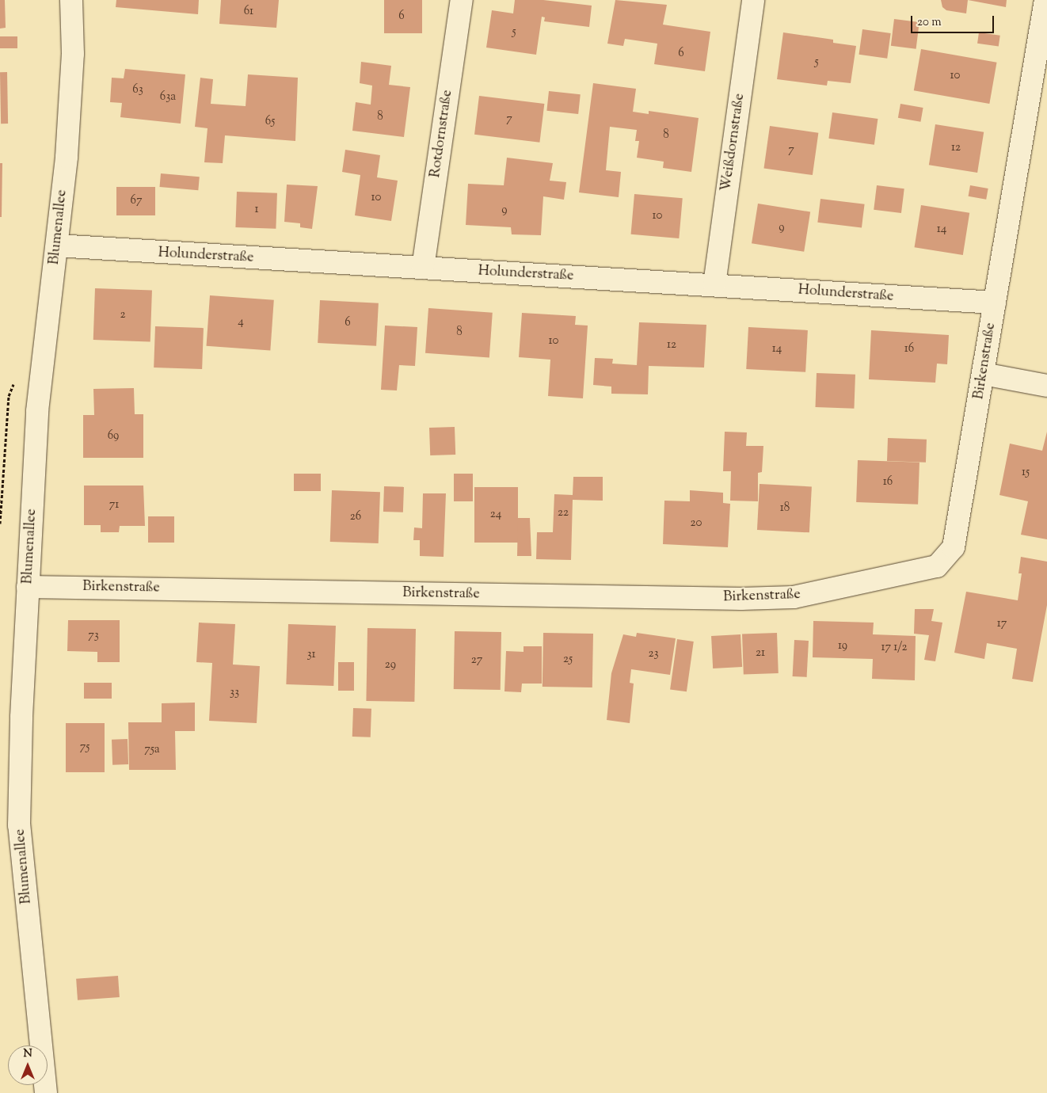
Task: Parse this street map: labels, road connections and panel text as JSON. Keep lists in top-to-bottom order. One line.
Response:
{"streets":{"street":["Rotdornstraße","Weißdornstraße","Blumenallee","Holunderstraße","Birkenstraße"]},"crossings":[["Rotdornstraße","Holunderstraße"],["Weißdornstraße","Holunderstraße"],["Blumenallee","Holunderstraße"],["Blumenallee","Birkenstraße"],["Holunderstraße","Birkenstraße"]],"house_numbers":["61","6","5","6","5","10","63","63a","8","7","65","8","12","7","10","67","1","9","10","9","14","2","4","6","8","10","12","14","16","69","15","16","71","18","22","24","26","20","17","73","19","17 1/2","21","23","31","25","27","29","33","75","75a"],"scale_bar":"20 m","north":"top"}
